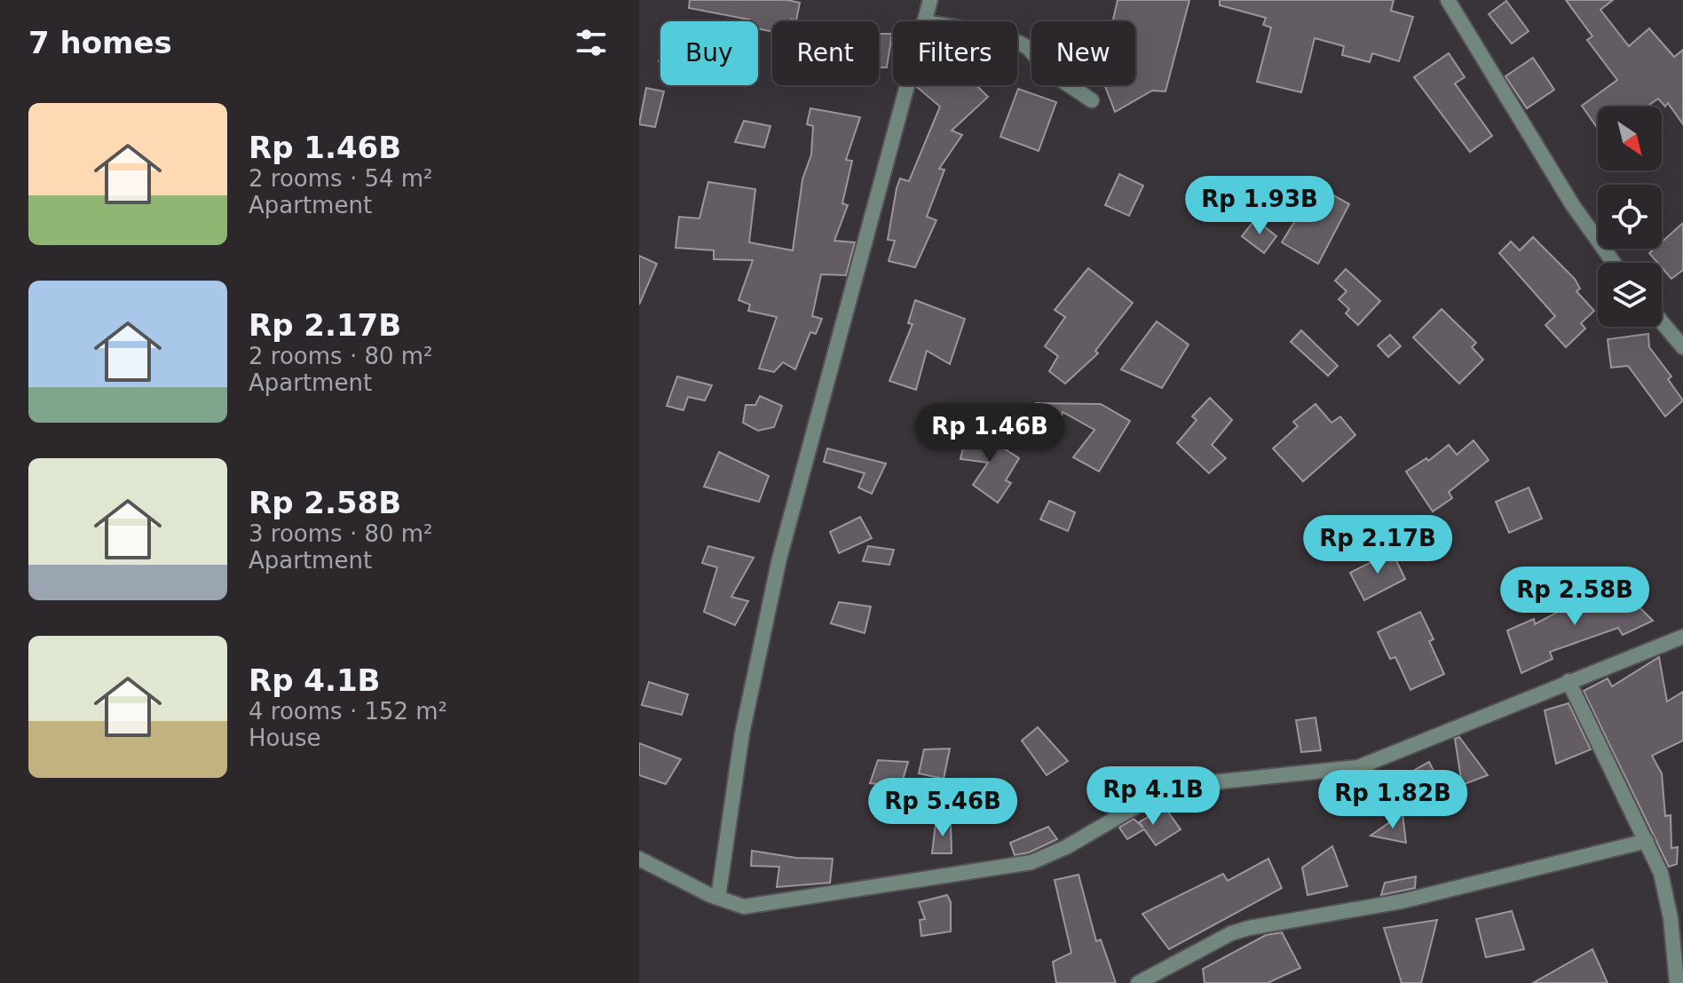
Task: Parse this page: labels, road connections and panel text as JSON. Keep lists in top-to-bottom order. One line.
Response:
{"north":"bottom right","page":{"heading":"7 homes","chip":["Buy","Rent","Filters","New"],"list":[{"name":"Rp 1.46B","note":"2 rooms · 54 m² · Apartment"},{"name":"Rp 2.17B","note":"2 rooms · 80 m² · Apartment"},{"name":"Rp 2.58B","note":"3 rooms · 80 m² · Apartment"},{"name":"Rp 4.1B","note":"4 rooms · 152 m² · House"}],"price":["Rp 1.93B","Rp 1.46B","Rp 2.17B","Rp 2.58B","Rp 4.1B","Rp 1.82B","Rp 5.46B"]}}
